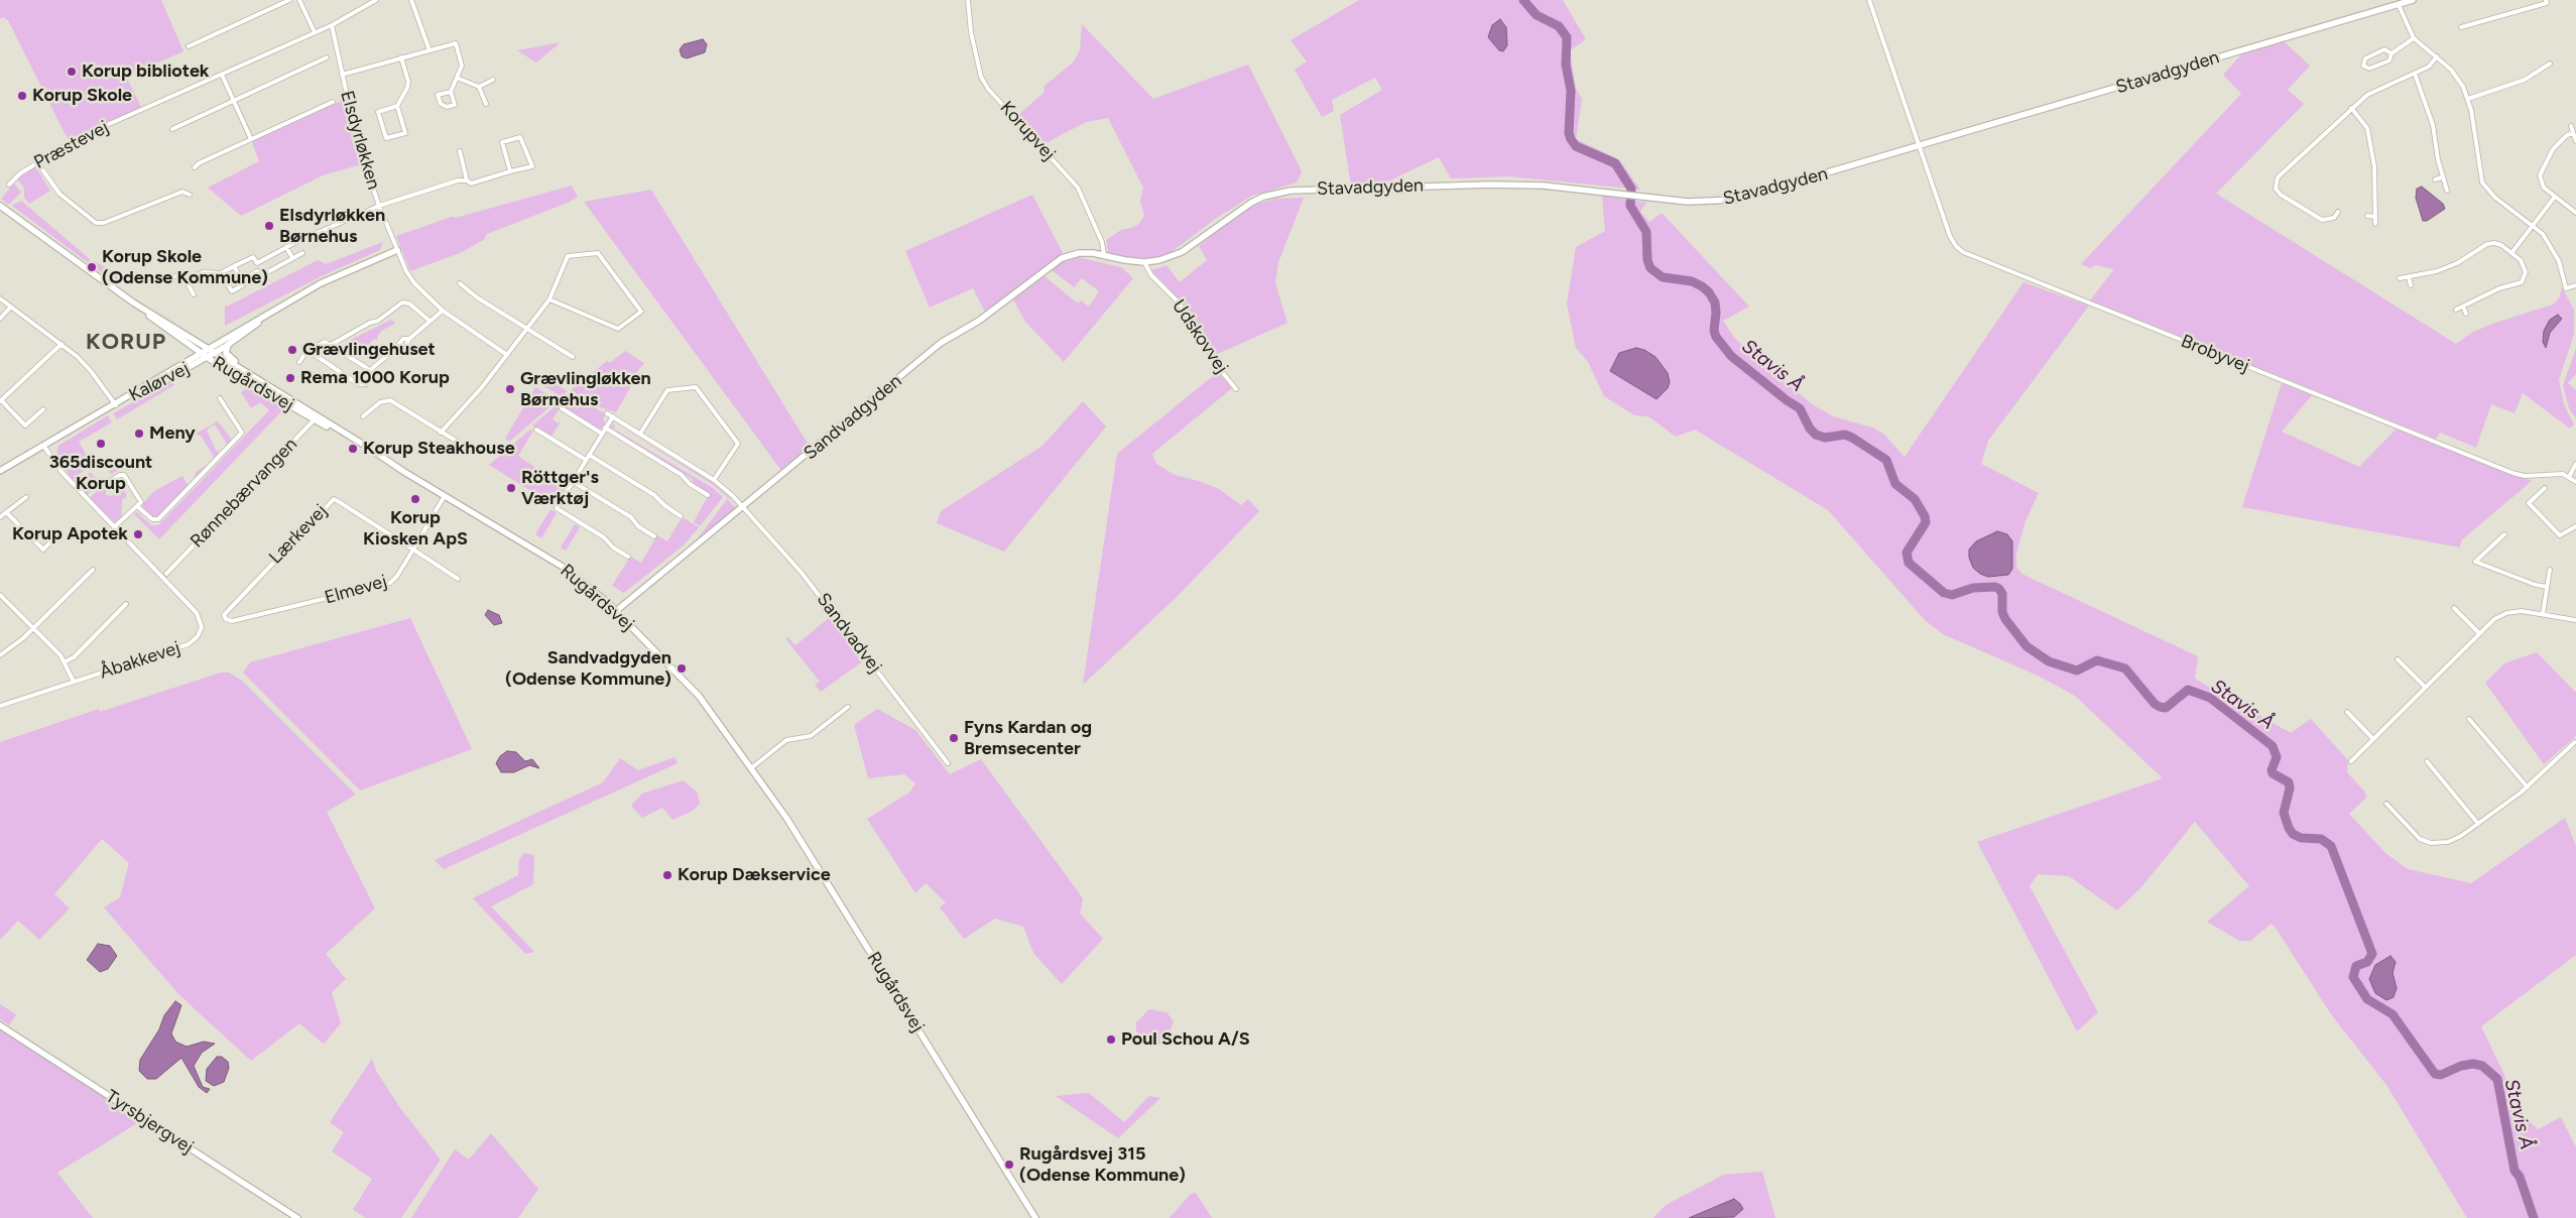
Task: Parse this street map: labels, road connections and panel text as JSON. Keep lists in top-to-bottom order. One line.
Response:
{"streets":{"street":["Stavadgyden","Korupvej","Elsdyrløkken","Præstevej","Udskovvej","Brobyvej","Kalørvej","Rugårdsvej","Sandvadgyden","Rønnebærvangen","Lærkevej","Elmevej","Sandvadvej","Åbakkevej","Tyrsbjergvej"]},"crossings":[["Stavadgyden","Korupvej"],["Stavadgyden","Udskovvej"],["Stavadgyden","Brobyvej"],["Stavadgyden","Sandvadgyden"],["Korupvej","Sandvadgyden"],["Elsdyrløkken","Præstevej"],["Elsdyrløkken","Kalørvej"],["Kalørvej","Rugårdsvej"],["Kalørvej","Åbakkevej"],["Rugårdsvej","Sandvadgyden"],["Rugårdsvej","Rønnebærvangen"],["Rugårdsvej","Elmevej"],["Sandvadgyden","Sandvadvej"],["Lærkevej","Elmevej"]],"districts":["KORUP"],"water":["Stavis Å"],"places":["Korup bibliotek","Korup Skole","Elsdyrløkken Børnehus","Korup Skole (Odense Kommune)","Grævlingehuset","Rema 1000 Korup","Grævlingløkken Børnehus","Meny","365discount Korup","Korup Steakhouse","Röttger's Værktøj","Korup Kiosken ApS","Korup Apotek","Sandvadgyden (Odense Kommune)","Fyns Kardan og Bremsecenter","Korup Dækservice","Poul Schou A/S","Rugårdsvej 315 (Odense Kommune)"]}
